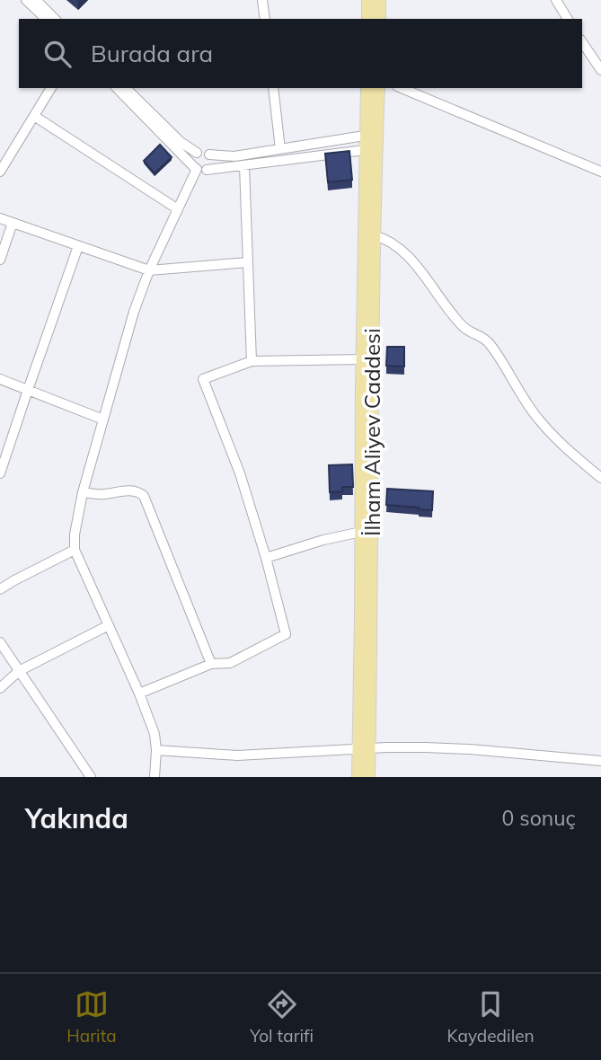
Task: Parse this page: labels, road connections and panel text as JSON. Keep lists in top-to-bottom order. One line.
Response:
{"streets":{"main road":["İlham Aliyev Caddesi"]},"page":{"search":"Burada ara","heading":["Yakında","0 sonuç"],"nav":["Harita","Yol tarifi","Kaydedilen"]}}
